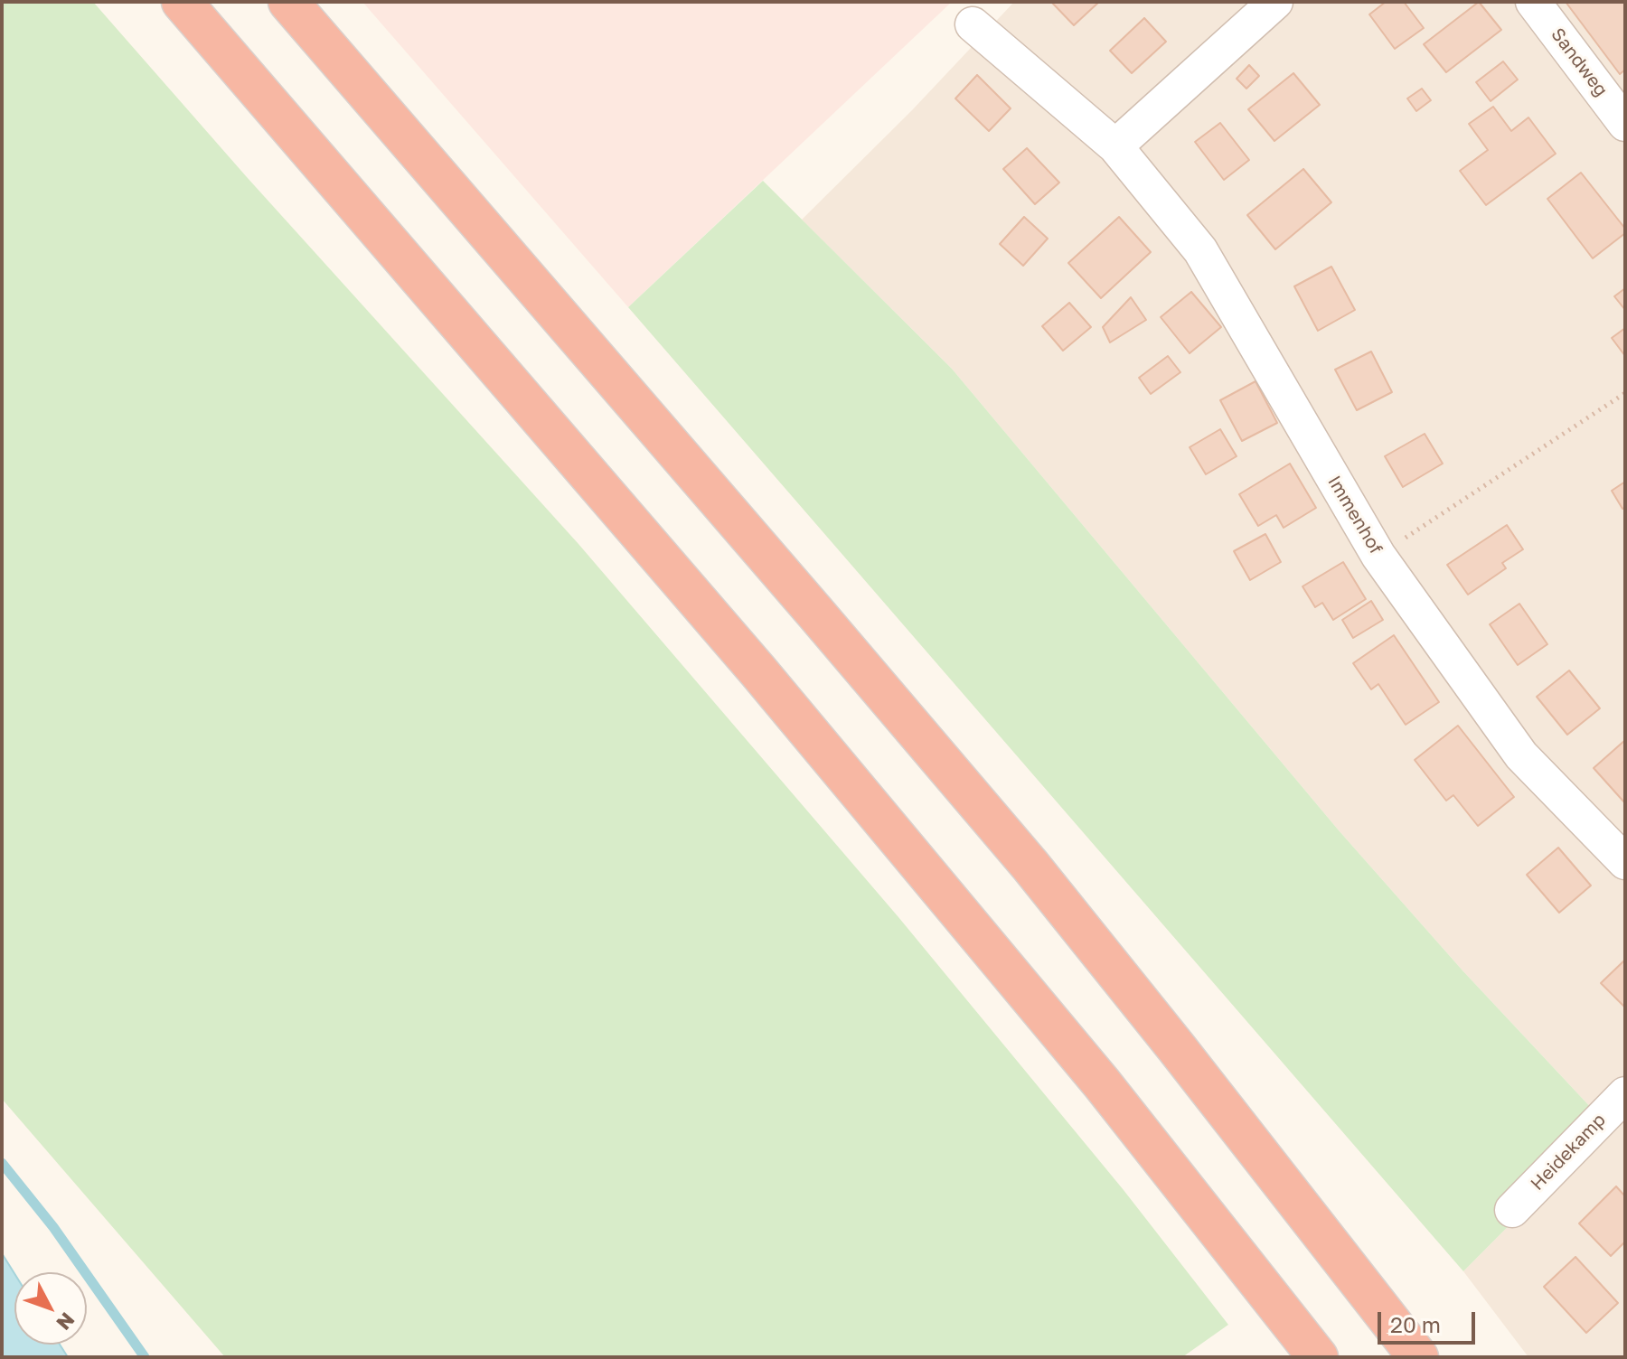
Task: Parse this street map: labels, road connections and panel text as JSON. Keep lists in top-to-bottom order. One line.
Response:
{"streets":{"street":["Sandweg","Immenhof","Heidekamp"]},"scale_bar":"20 m","north":"bottom right"}
